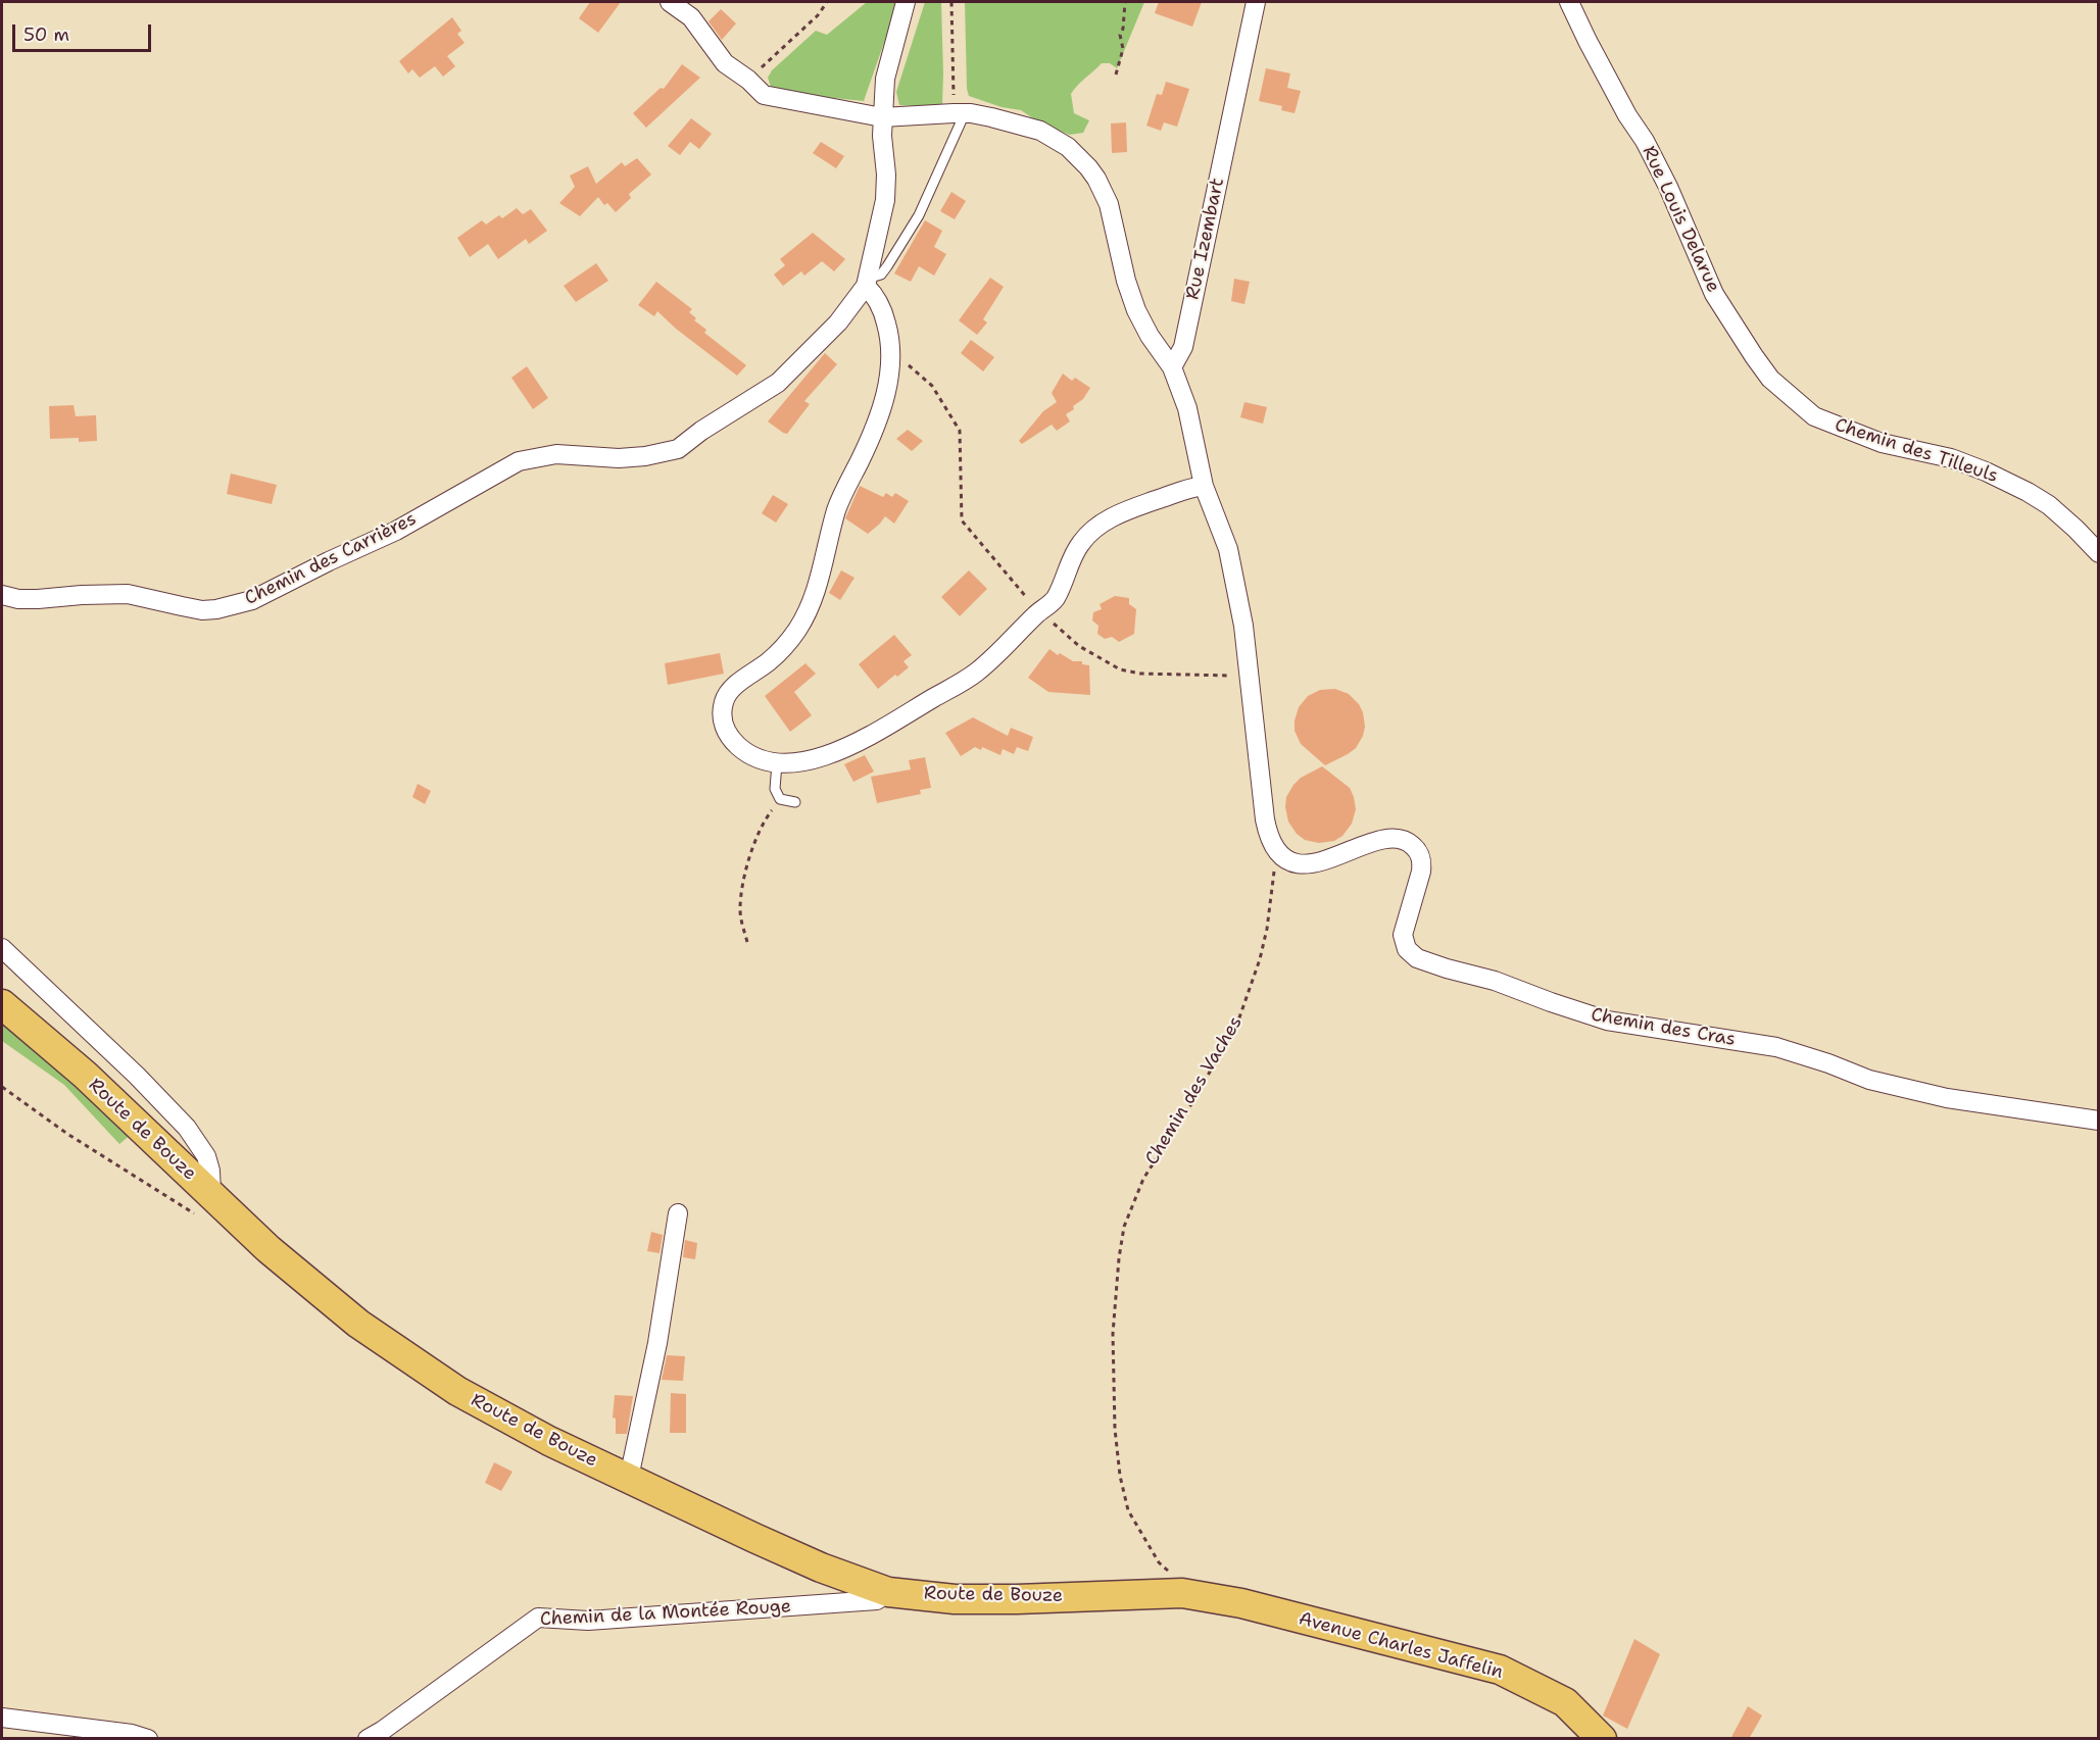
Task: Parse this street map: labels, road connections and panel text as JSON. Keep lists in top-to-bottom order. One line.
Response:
{"streets":{"main road":["Route de Bouze","Avenue Charles Jaffelin"],"street":["Rue Louis Delarue","Rue Izembart","Chemin des Tilleuls","Chemin des Carrières","Chemin des Cras","Chemin de la Montée Rouge"],"path":["Chemin des Vaches"]},"crossings":[["Rue Louis Delarue","Chemin des Tilleuls"],["Chemin des Cras","Chemin des Vaches"],["Chemin des Vaches","Route de Bouze"],["Chemin des Vaches","Avenue Charles Jaffelin"],["Route de Bouze","Chemin de la Montée Rouge"],["Route de Bouze","Avenue Charles Jaffelin"]],"scale_bar":"50 m"}
